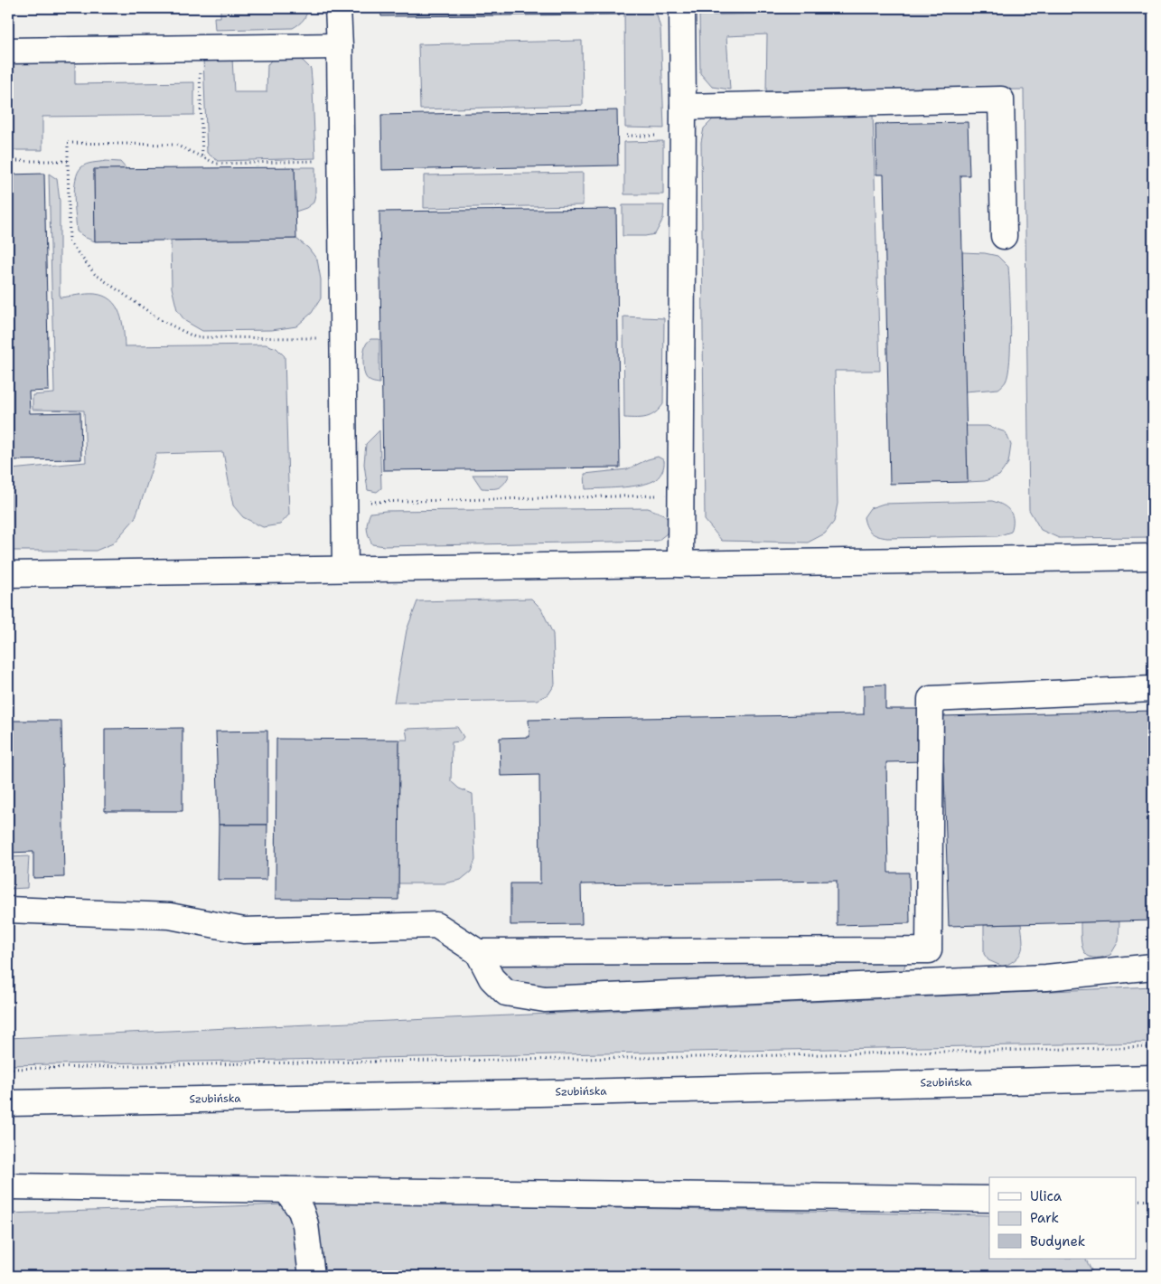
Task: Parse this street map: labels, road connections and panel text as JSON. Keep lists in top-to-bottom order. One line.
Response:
{"streets":{"main road":["Szubińska"]},"legend":["Ulica","Park","Budynek"]}
